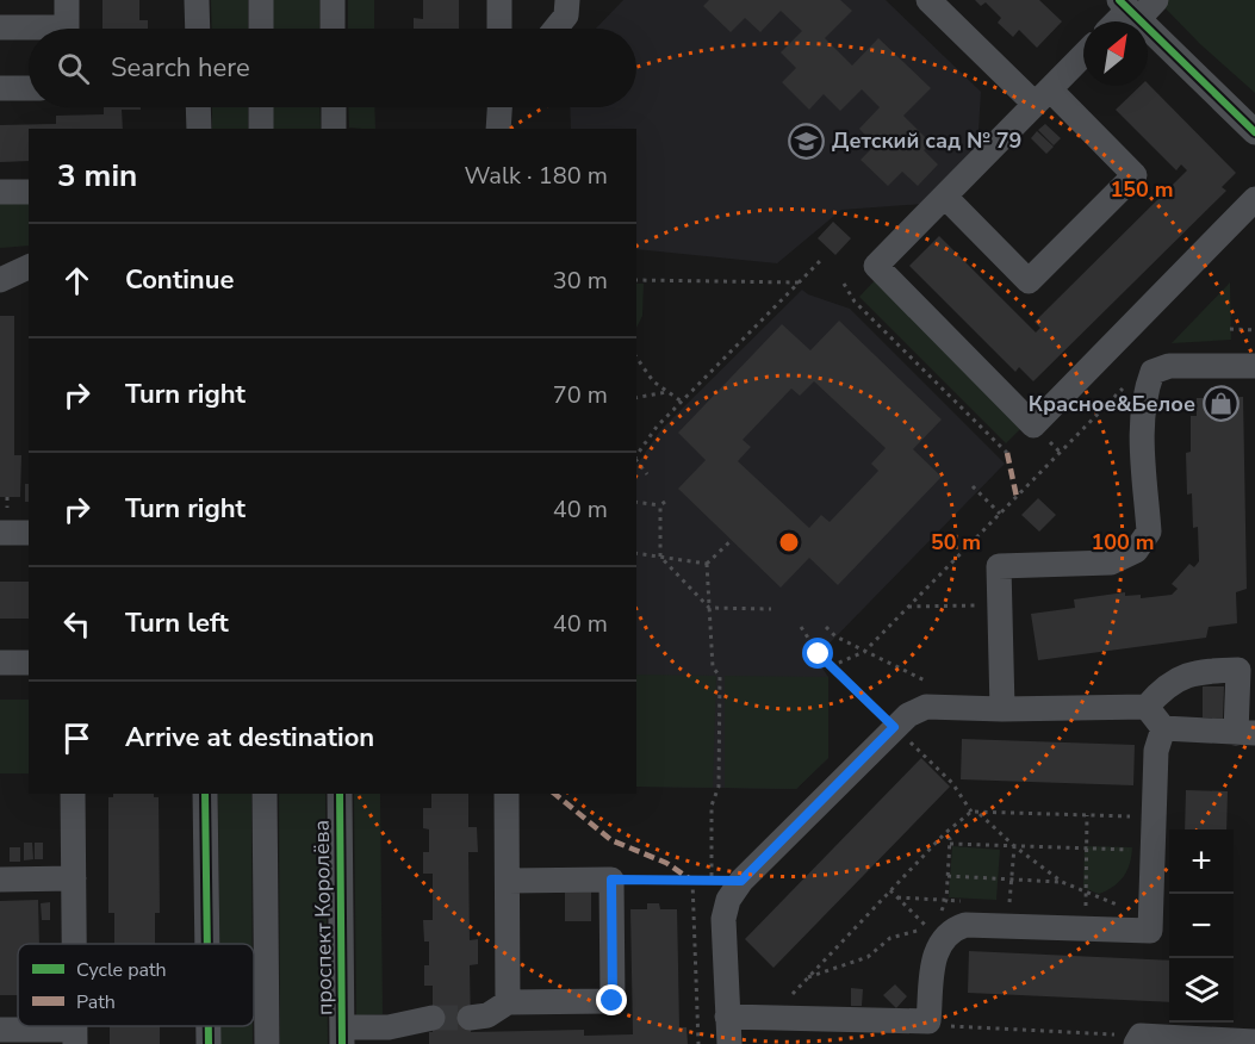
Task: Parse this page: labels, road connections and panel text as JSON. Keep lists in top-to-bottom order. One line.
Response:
{"streets":{"street":["проспект Королёва"]},"places":{"school or university":["Детский сад № 79"],"shop":["Красное&Белое"]},"legend":["Cycle path","Path"],"north":"top right","page":{"search":"Search here","heading":["3 min","Walk · 180 m"],"list":[["Continue","30 m"],["Turn right","70 m"],["Turn right","40 m"],["Turn left","40 m"],"Arrive at destination"],"map_buttons":["+","−"]},"rings":["150 m","50 m","100 m"]}
